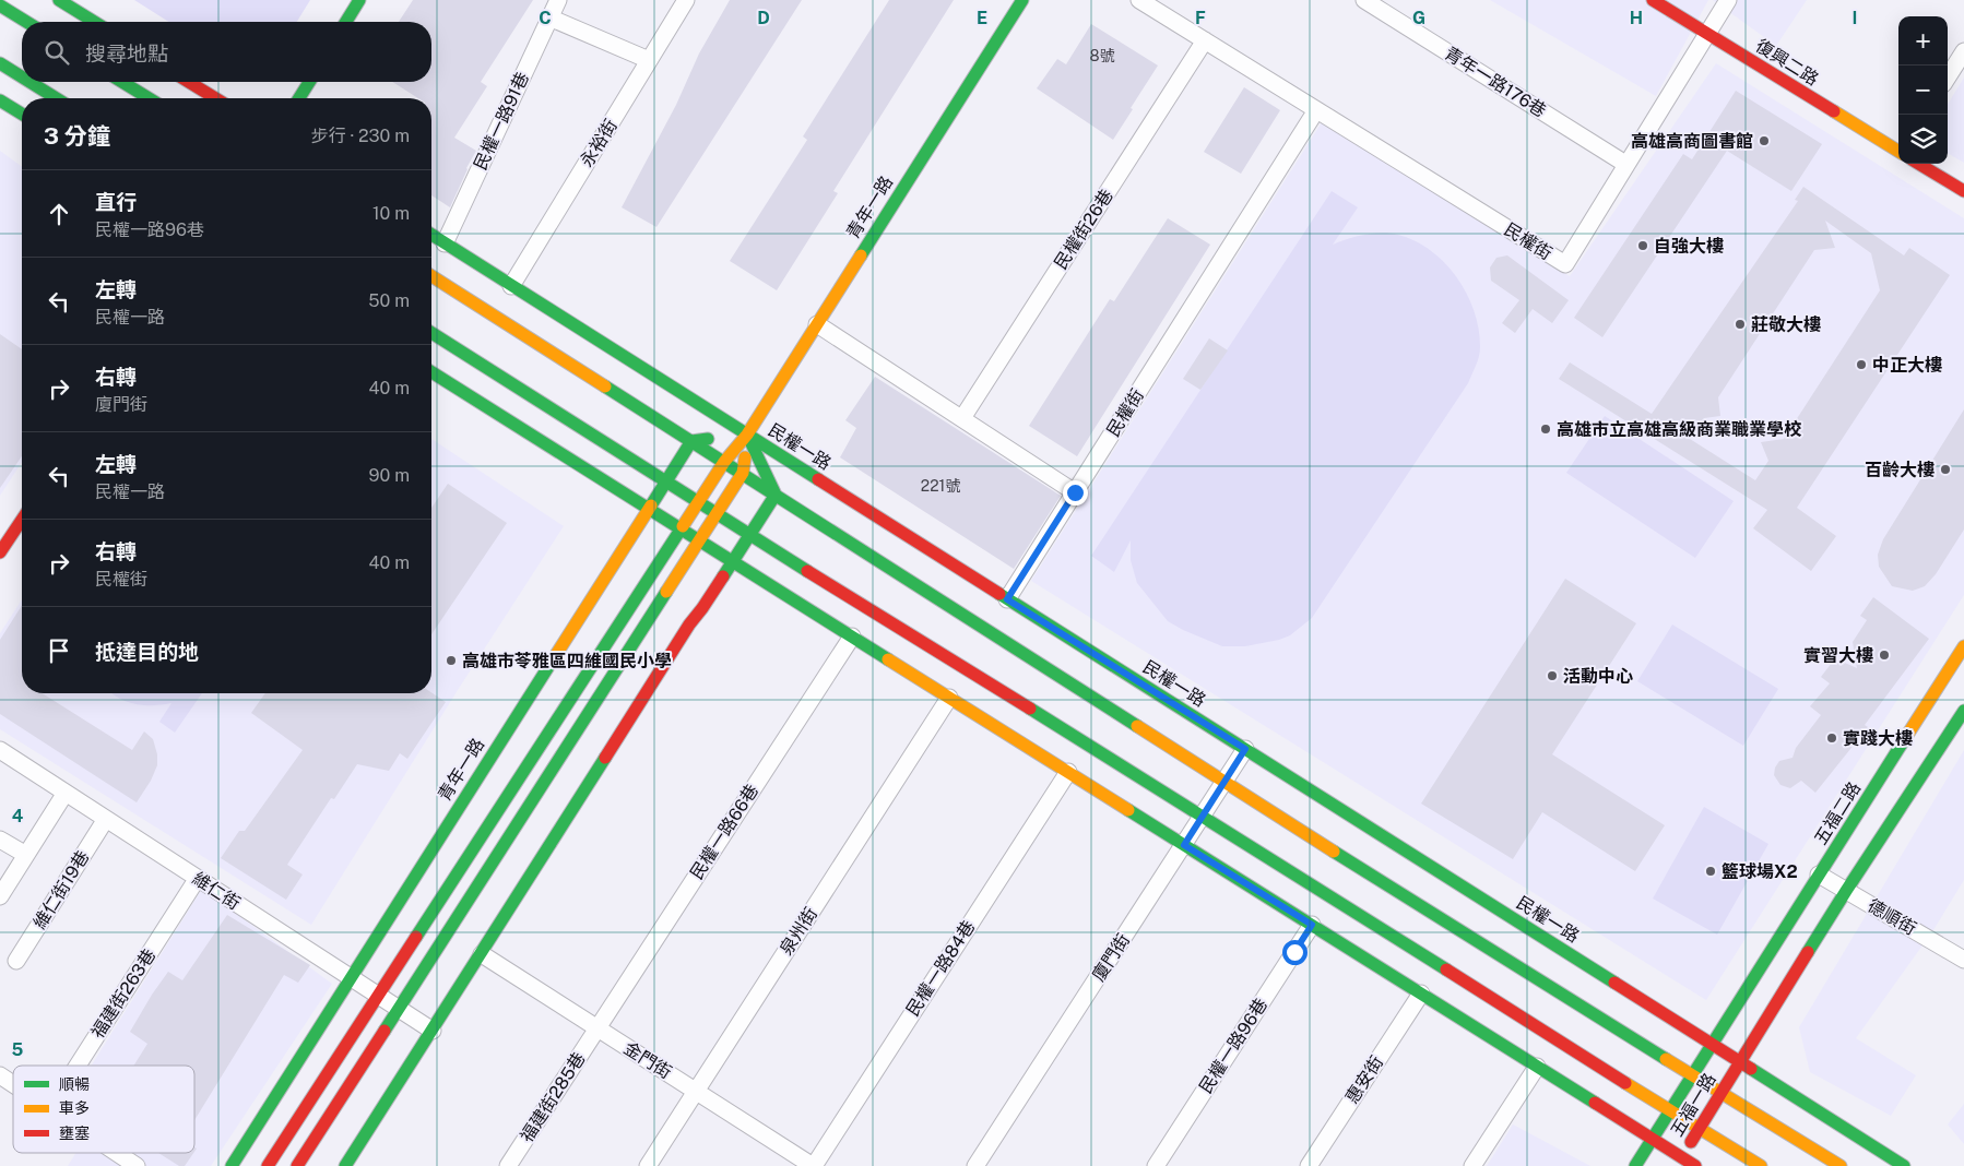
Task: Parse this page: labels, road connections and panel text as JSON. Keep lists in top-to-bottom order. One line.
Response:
{"streets":{"street":["復興二路","青年一路176巷","民權一路91巷","永裕街","青年一路","民權街26巷","民權街","民權一路","五福二路","民權一路66巷","維仁街19巷","維仁街","德順街","泉州街","廈門街","民權一路84巷","福建街263巷","民權一路96巷","金門街","惠安街","福建街285巷","五福一路"]},"crossings":[["復興二路","民權街"],["青年一路176巷","民權街"],["民權一路91巷","民權一路"],["永裕街","民權一路"],["青年一路","民權一路"],["青年一路","維仁街"],["民權街26巷","民權街"],["民權街","民權一路"],["民權一路","五福二路"],["民權一路","廈門街"],["民權一路","五福一路"],["五福二路","德順街"],["五福二路","五福一路"],["民權一路66巷","金門街"],["民權一路66巷","福建街285巷"],["維仁街19巷","維仁街"],["維仁街","福建街263巷"],["泉州街","金門街"],["民權一路84巷","金門街"],["金門街","福建街285巷"]],"places":["高雄高商圖書館","自強大樓","莊敬大樓","中正大樓","高雄市立高雄高級商業職業學校","百齡大樓","實習大樓","高雄市苓雅區四維國民小學","活動中心","實踐大樓","籃球場X2"],"house_numbers":["8號","221號"],"legend":["順暢","車多","壅塞"],"page":{"map_buttons":["+","−"],"search":"搜尋地點","heading":["3 分鐘","步行 · 230 m"],"list":[["直行","民權一路96巷","10 m"],["左轉","民權一路","50 m"],["右轉","廈門街","40 m"],["左轉","民權一路","90 m"],["右轉","民權街","40 m"],"抵達目的地"]},"grid":{"columns":["C","D","E","F","G","H","I"],"rows":["4","5"]}}
